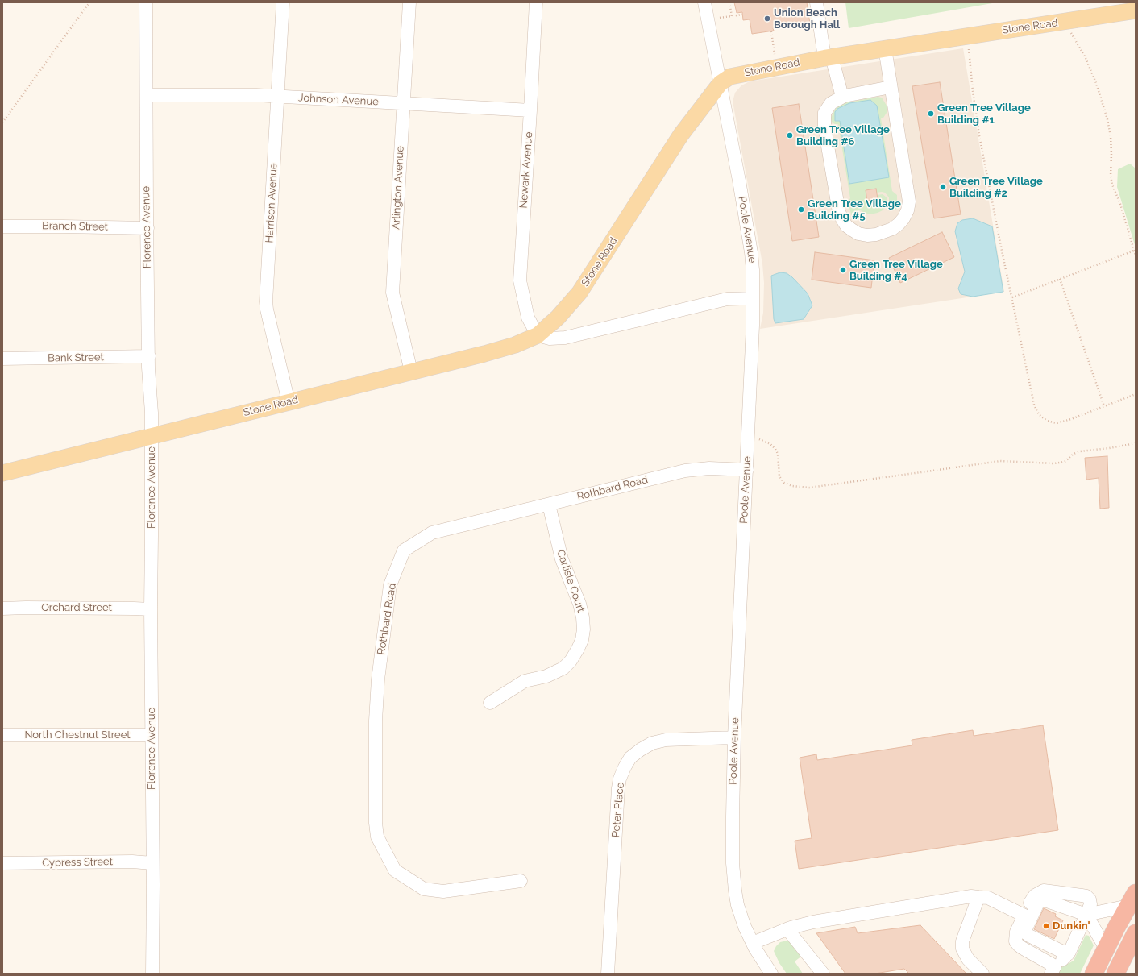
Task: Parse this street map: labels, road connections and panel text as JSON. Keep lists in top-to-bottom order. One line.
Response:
{"streets":{"main road":["Stone Road"],"street":["Johnson Avenue","Newark Avenue","Arlington Avenue","Harrison Avenue","Branch Street","Florence Avenue","Poole Avenue","Bank Street","Rothbard Road","Carlisle Court","Orchard Street","North Chestnut Street","Peter Place","Cypress Street"]},"crossings":[["Stone Road","Newark Avenue"],["Stone Road","Arlington Avenue"],["Stone Road","Harrison Avenue"],["Stone Road","Florence Avenue"],["Stone Road","Poole Avenue"],["Johnson Avenue","Newark Avenue"],["Johnson Avenue","Arlington Avenue"],["Johnson Avenue","Harrison Avenue"],["Johnson Avenue","Florence Avenue"],["Branch Street","Florence Avenue"],["Florence Avenue","Bank Street"],["Florence Avenue","Orchard Street"],["Florence Avenue","North Chestnut Street"],["Florence Avenue","Cypress Street"],["Poole Avenue","Rothbard Road"],["Poole Avenue","Peter Place"],["Rothbard Road","Carlisle Court"]],"places":["Union Beach Borough Hall","Green Tree Village Building #1","Green Tree Village Building #6","Green Tree Village Building #2","Green Tree Village Building #5","Green Tree Village Building #4","Dunkin'"]}
